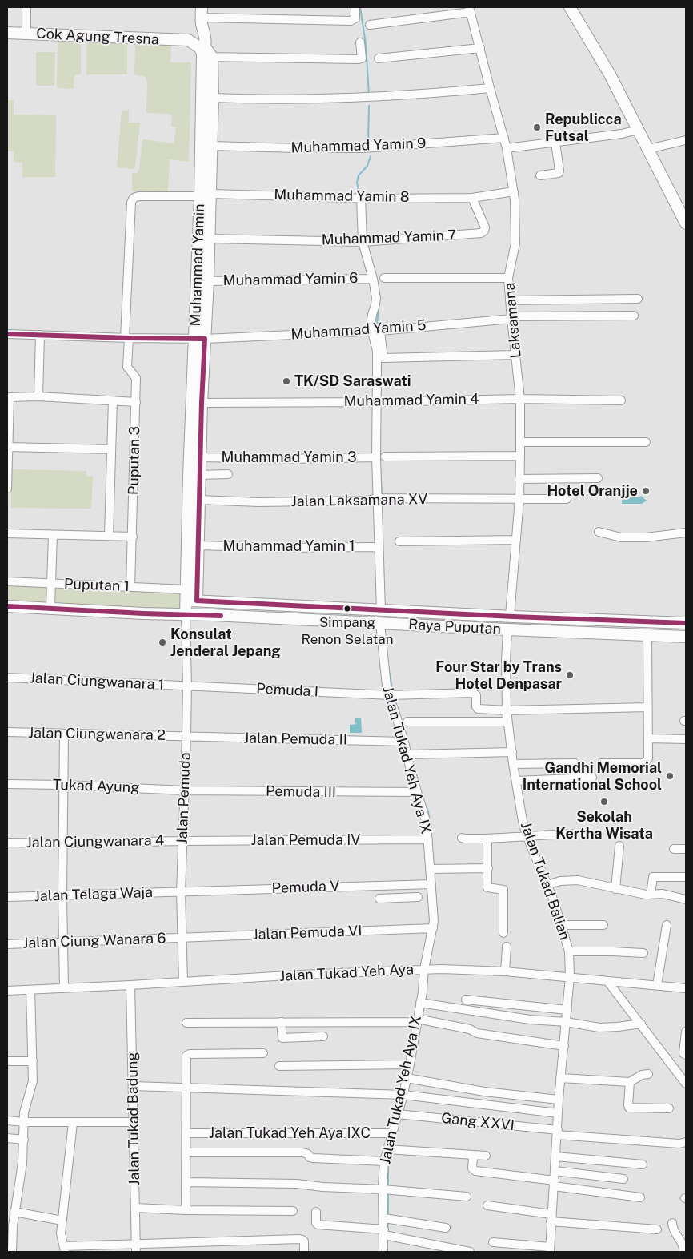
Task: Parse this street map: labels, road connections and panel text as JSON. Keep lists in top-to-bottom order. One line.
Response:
{"streets":{"main road":["Cok Agung Tresna","Muhammad Yamin","Raya Puputan"],"street":["Muhammad Yamin 9","Muhammad Yamin 8","Muhammad Yamin 7","Muhammad Yamin 6","Laksamana","Muhammad Yamin 5","Muhammad Yamin 4","Muhammad Yamin 3","Puputan 3","Jalan Laksamana XV","Muhammad Yamin 1","Puputan 1","Jalan Ciungwanara 1","Pemuda I","Jalan Ciungwanara 2","Jalan Pemuda II","Jalan Tukad Yeh Aya IX","Tukad Ayung","Pemuda III","Jalan Pemuda","Jalan Pemuda IV","Jalan Ciungwanara 4","Jalan Tukad Balian","Pemuda V","Jalan Telaga Waja","Jalan Pemuda VI","Jalan Ciung Wanara 6","Jalan Tukad Yeh Aya","Jalan Tukad Badung","Gang XXVI","Jalan Tukad Yeh Aya IXC"]},"crossings":[["Muhammad Yamin 9","Muhammad Yamin"],["Muhammad Yamin 9","Laksamana"],["Muhammad Yamin 8","Muhammad Yamin 7"],["Muhammad Yamin 8","Muhammad Yamin"],["Muhammad Yamin 8","Laksamana"],["Muhammad Yamin 8","Muhammad Yamin 5"],["Muhammad Yamin 8","Puputan 3"],["Muhammad Yamin 7","Muhammad Yamin"],["Muhammad Yamin","Muhammad Yamin 6"],["Muhammad Yamin","Muhammad Yamin 5"],["Muhammad Yamin","Muhammad Yamin 4"],["Muhammad Yamin","Muhammad Yamin 3"],["Muhammad Yamin","Jalan Laksamana XV"],["Muhammad Yamin","Muhammad Yamin 1"],["Muhammad Yamin","Puputan 1"],["Muhammad Yamin","Raya Puputan"],["Muhammad Yamin","Jalan Pemuda"],["Laksamana","Muhammad Yamin 5"],["Laksamana","Muhammad Yamin 4"],["Laksamana","Muhammad Yamin 3"],["Laksamana","Jalan Laksamana XV"],["Laksamana","Raya Puputan"],["Muhammad Yamin 5","Puputan 3"],["Puputan 3","Puputan 1"],["Puputan 1","Raya Puputan"],["Raya Puputan","Jalan Tukad Yeh Aya IX"],["Raya Puputan","Jalan Pemuda"],["Raya Puputan","Jalan Tukad Balian"],["Jalan Ciungwanara 1","Pemuda I"],["Jalan Ciungwanara 1","Jalan Pemuda"],["Pemuda I","Jalan Tukad Yeh Aya IX"],["Pemuda I","Jalan Pemuda"],["Pemuda I","Jalan Tukad Balian"],["Jalan Ciungwanara 2","Jalan Pemuda II"],["Jalan Ciungwanara 2","Jalan Pemuda"],["Jalan Pemuda II","Jalan Tukad Yeh Aya IX"],["Jalan Pemuda II","Jalan Pemuda"],["Jalan Tukad Yeh Aya IX","Pemuda III"],["Jalan Tukad Yeh Aya IX","Jalan Pemuda IV"],["Jalan Tukad Yeh Aya IX","Pemuda V"],["Jalan Tukad Yeh Aya IX","Jalan Pemuda VI"],["Jalan Tukad Yeh Aya IX","Jalan Tukad Yeh Aya"],["Jalan Tukad Yeh Aya IX","Gang XXVI"],["Jalan Tukad Yeh Aya IX","Jalan Tukad Yeh Aya IXC"],["Tukad Ayung","Pemuda III"],["Tukad Ayung","Jalan Pemuda"],["Pemuda III","Jalan Pemuda"],["Jalan Pemuda","Jalan Pemuda IV"],["Jalan Pemuda","Jalan Ciungwanara 4"],["Jalan Pemuda","Pemuda V"],["Jalan Pemuda","Jalan Telaga Waja"],["Jalan Pemuda","Jalan Pemuda VI"],["Jalan Pemuda","Jalan Ciung Wanara 6"],["Jalan Pemuda","Jalan Tukad Yeh Aya"],["Jalan Pemuda IV","Jalan Ciungwanara 4"],["Jalan Tukad Balian","Jalan Tukad Yeh Aya"],["Jalan Tukad Balian","Gang XXVI"],["Pemuda V","Jalan Telaga Waja"],["Jalan Pemuda VI","Jalan Ciung Wanara 6"],["Jalan Tukad Yeh Aya","Jalan Tukad Badung"]],"places":["Republicca Futsal","TK/SD Saraswati","Hotel Oranjje","Simpang Renon Selatan","Konsulat Jenderal Jepang","Four Star by Trans Hotel Denpasar","Gandhi Memorial International School","Sekolah Kertha Wisata"]}
